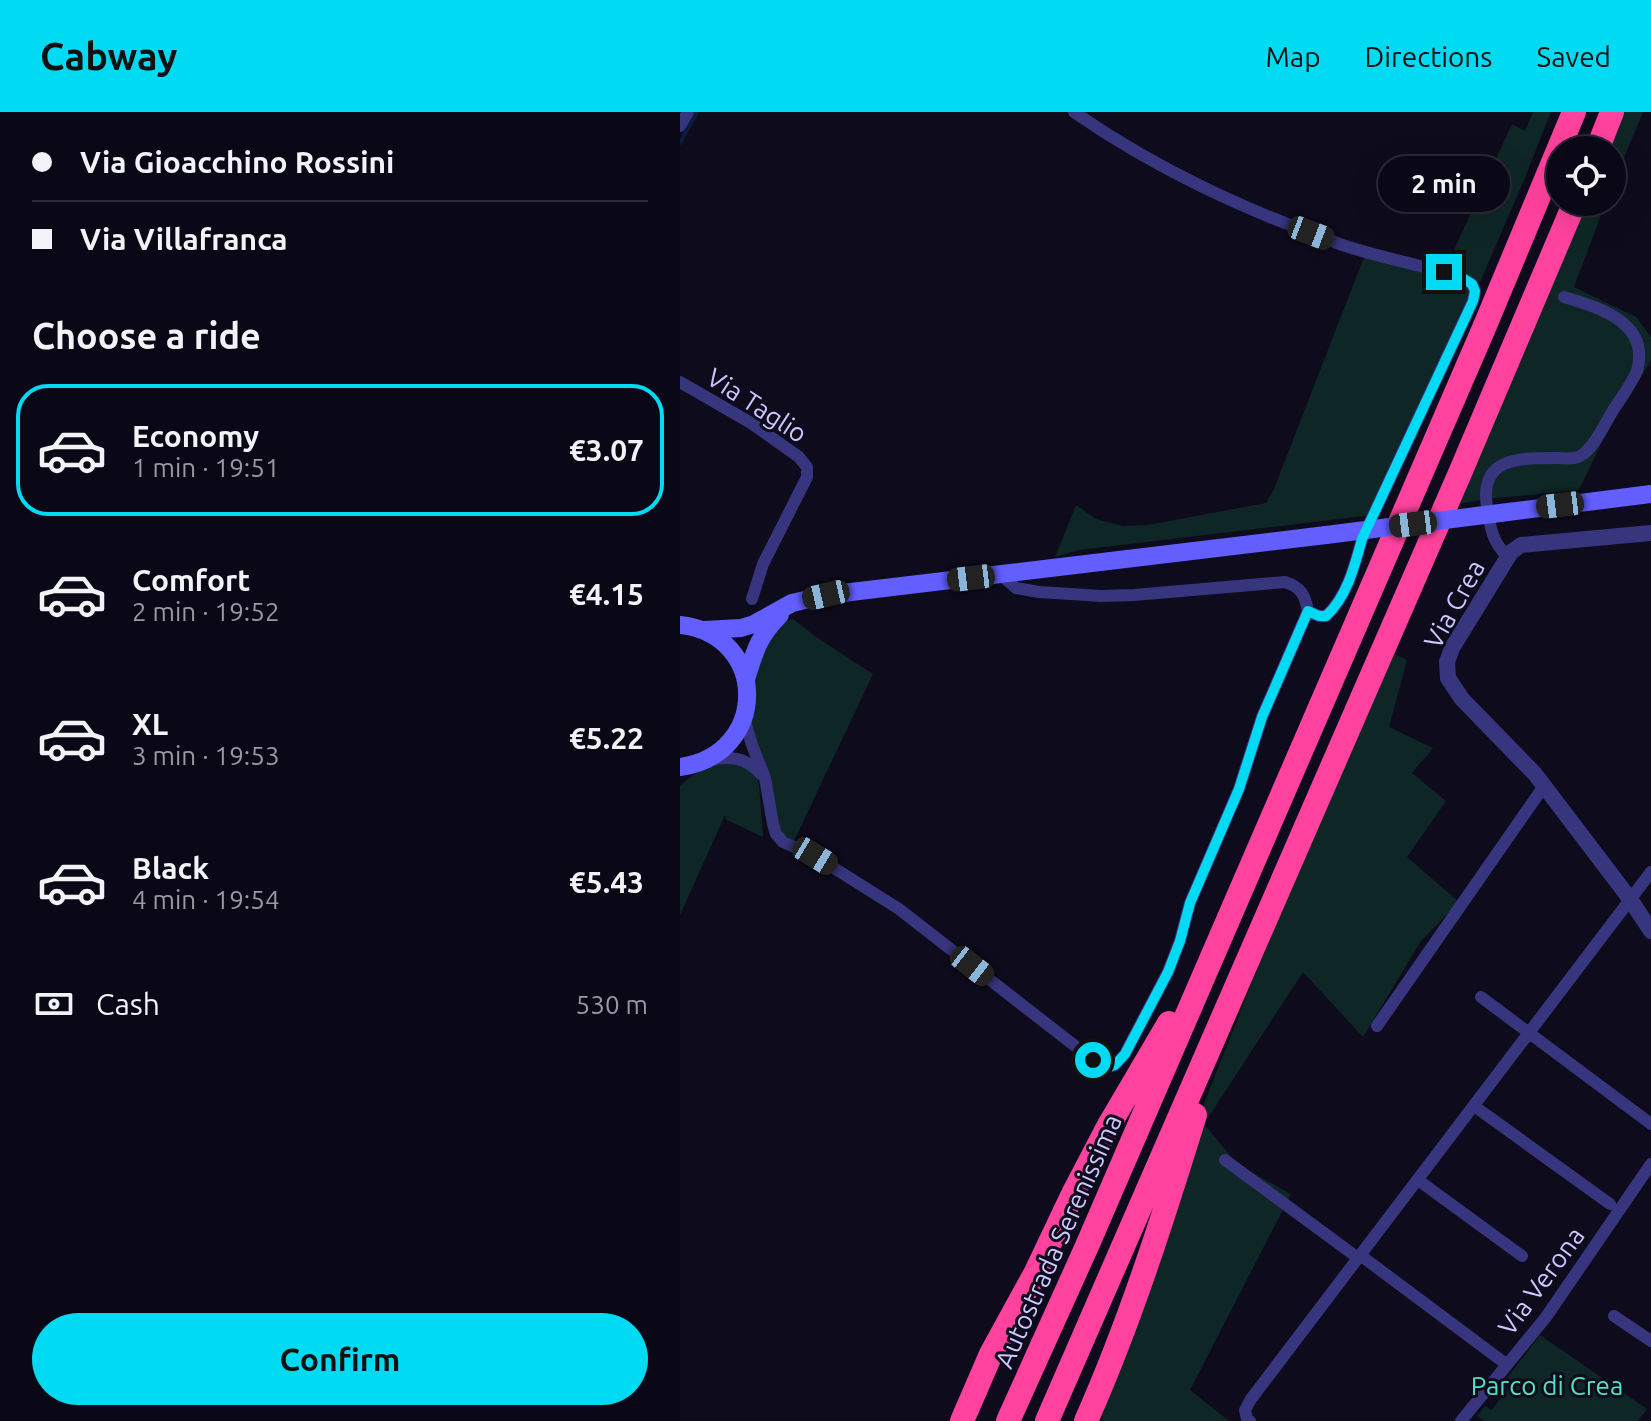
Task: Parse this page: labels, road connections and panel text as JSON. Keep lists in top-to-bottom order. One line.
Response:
{"streets":{"highway":["Autostrada Serenissima"],"street":["Via Taglio","Via Crea","Via Verona"]},"parks":["Parco di Crea"],"page":{"header":"Cabway","nav":["Map","Directions","Saved"],"banner":["Via Gioacchino Rossini","Via Villafranca"],"bubble":"2 min","heading":"Choose a ride","list":[{"name":"Economy","note":"1 min · 19:51","value":"€3.07"},{"name":"Comfort","note":"2 min · 19:52","value":"€4.15"},{"name":"XL","note":"3 min · 19:53","value":"€5.22"},{"name":"Black","note":"4 min · 19:54","value":"€5.43"}],"pay":["Cash","530 m"],"buttons":"Confirm"}}
